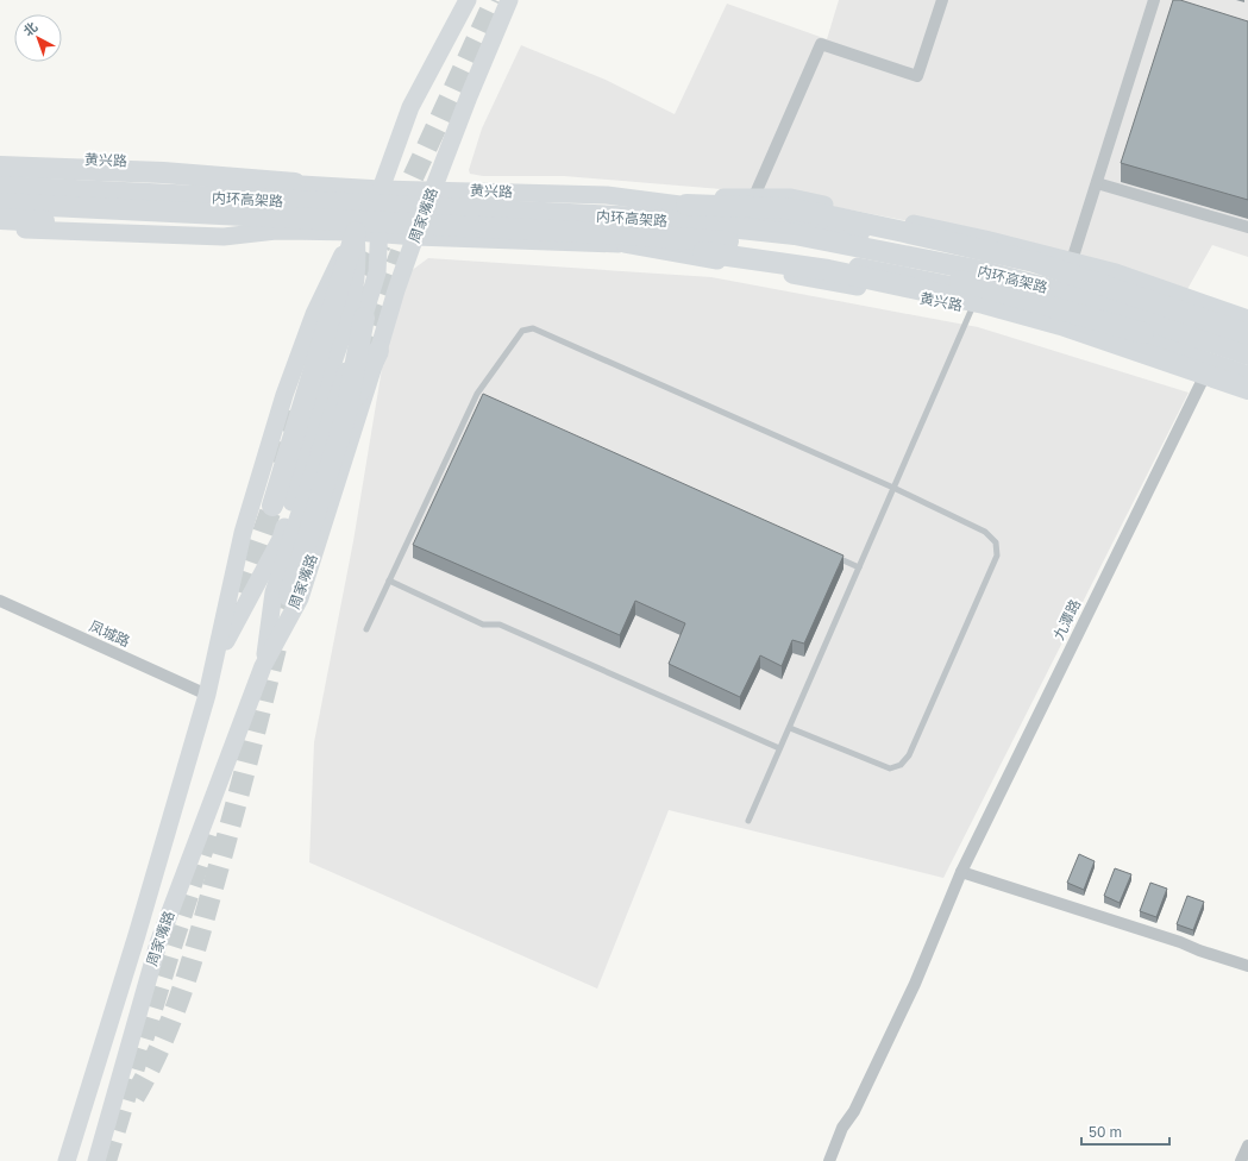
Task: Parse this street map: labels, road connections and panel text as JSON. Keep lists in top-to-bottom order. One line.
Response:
{"streets":{"highway":["内环高架路"],"main road":["黄兴路","周家嘴路"],"street":["九潭路","凤城路"]},"crossings":[["黄兴路","周家嘴路"],["黄兴路","九潭路"],["周家嘴路","凤城路"]],"scale_bar":"50 m","north":"top left"}
